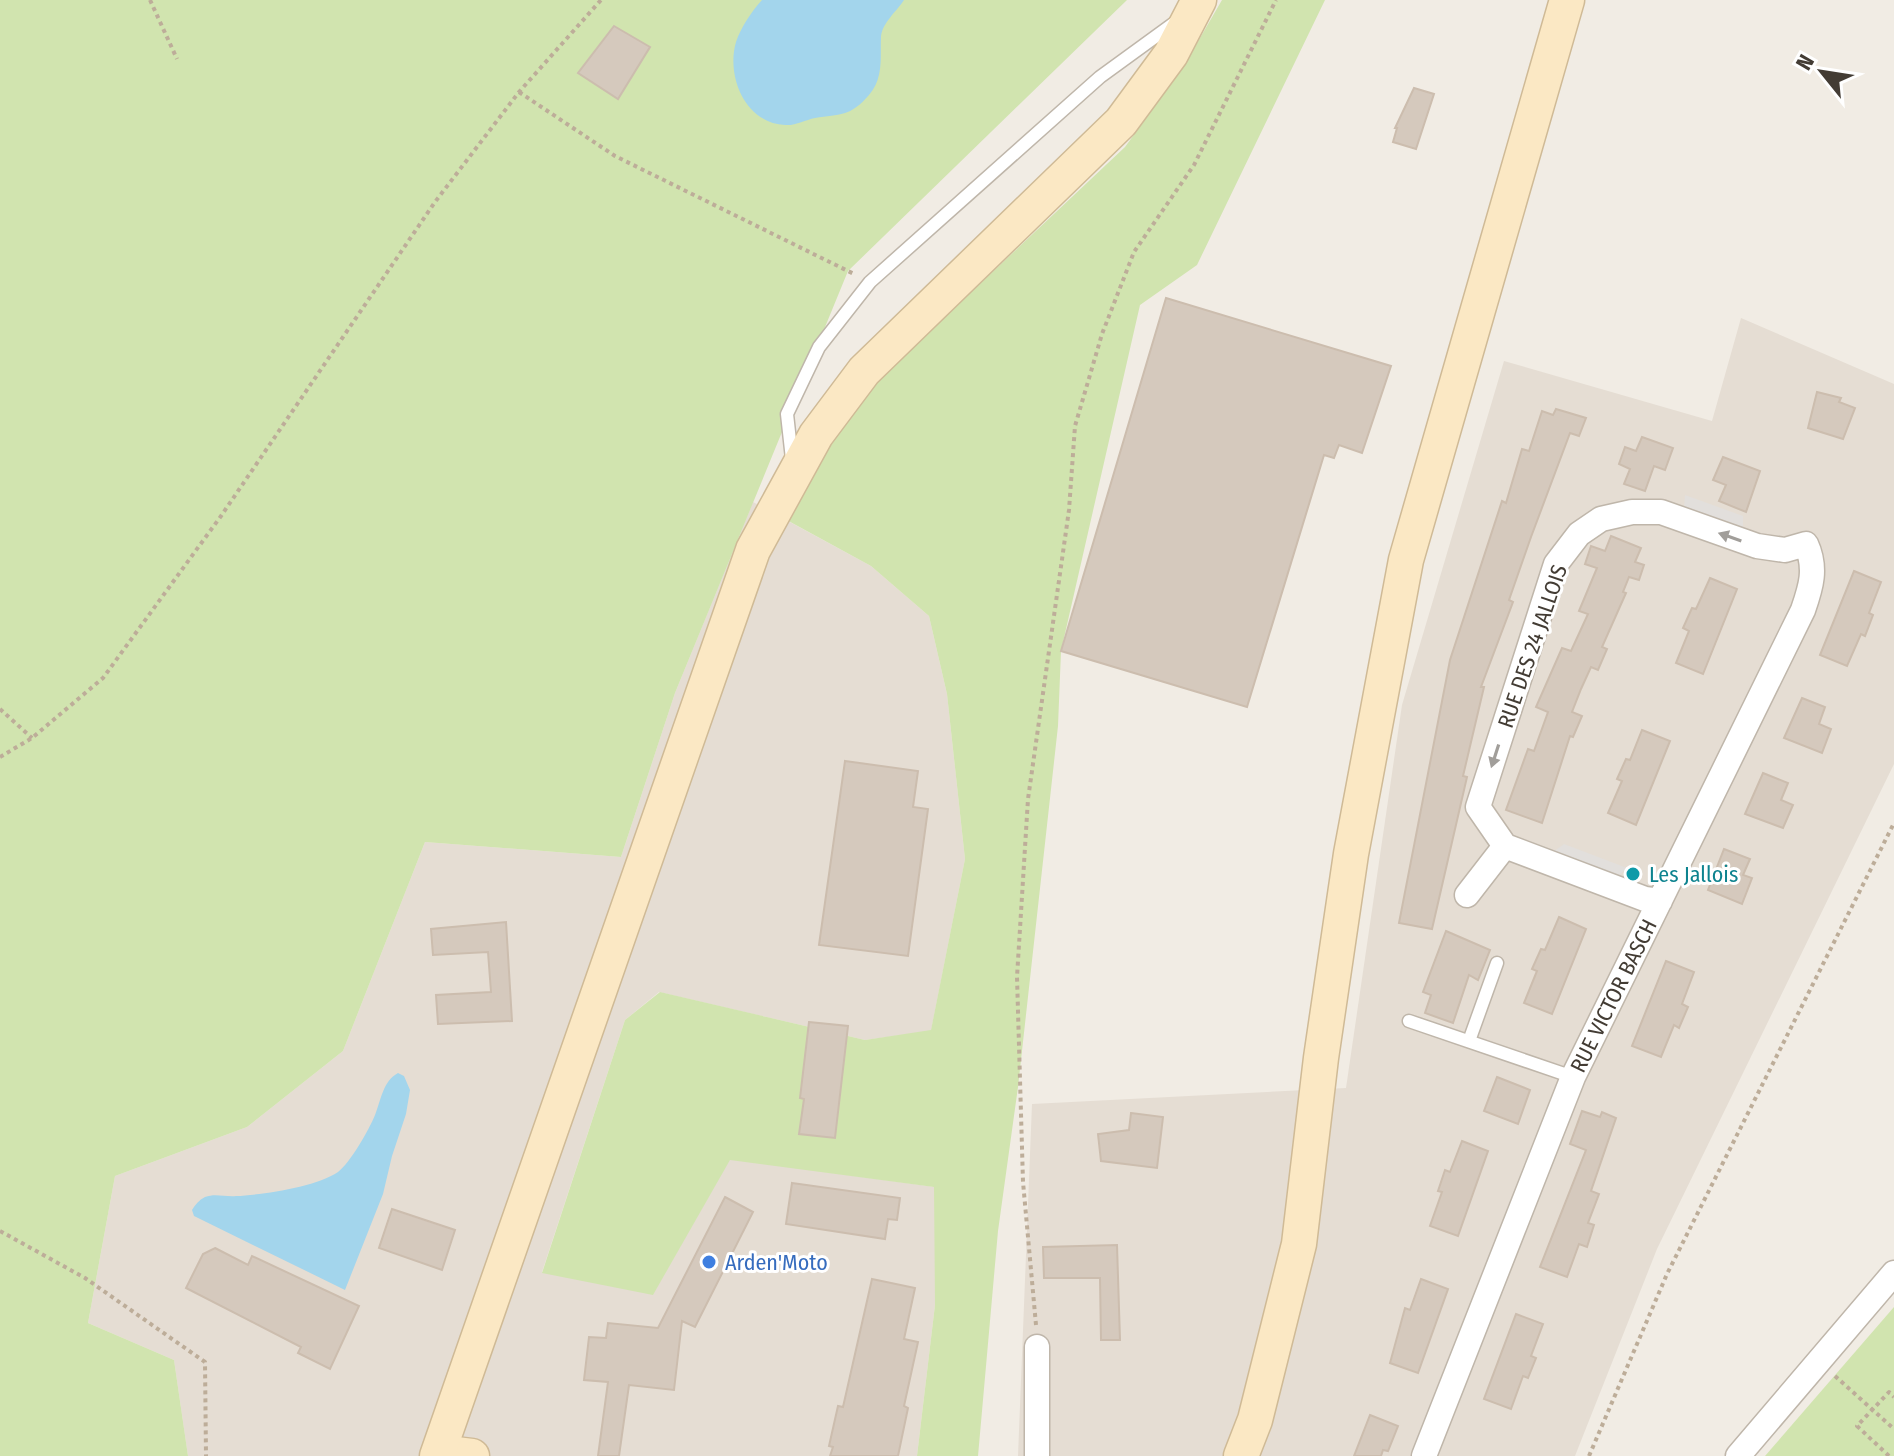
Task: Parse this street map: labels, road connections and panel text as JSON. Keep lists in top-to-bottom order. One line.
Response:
{"streets":{"street":["RUE DES 24 JALLOIS","RUE VICTOR BASCH"]},"crossings":[["RUE DES 24 JALLOIS","RUE VICTOR BASCH"]],"places":["Les Jallois","Arden'Moto"],"north":"top left"}
